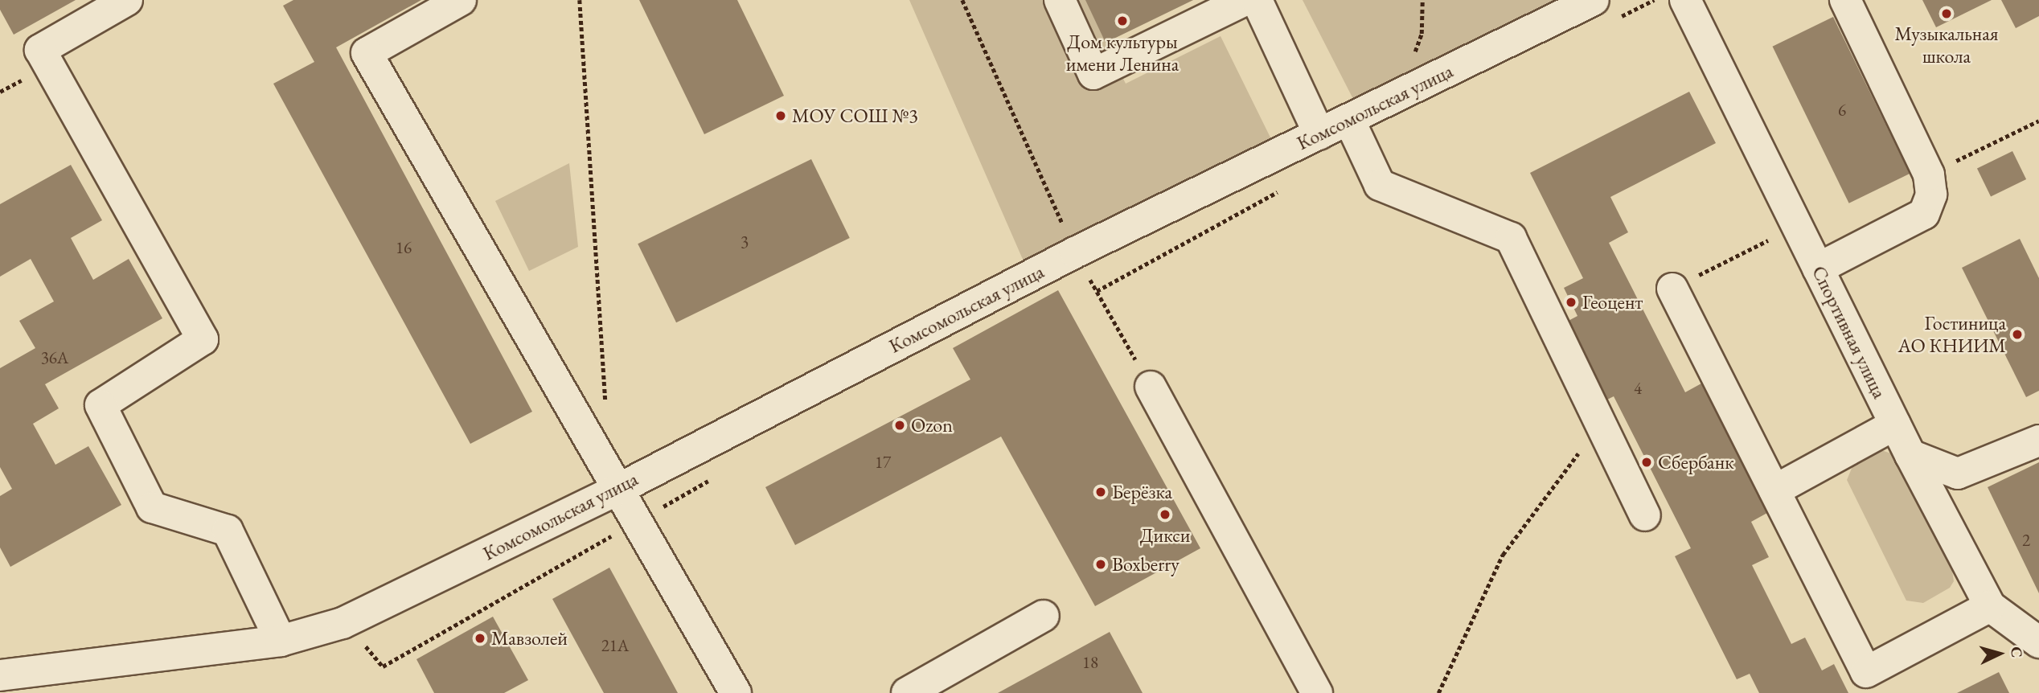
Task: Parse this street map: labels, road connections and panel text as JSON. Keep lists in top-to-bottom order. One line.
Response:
{"streets":{"street":["Комсомольская улица","Спортивная улица"]},"places":["Музыкальная школа","Дом культуры имени Ленина","МОУ СОШ №3","Геоцент","Гостиница АО КНИИМ","Ozon","Сбербанк","Берёзка","Дикси","Boxberry","Мавзолей"],"house_numbers":["6","3","16","36А","4","17","2","21А","18"],"north":"right"}
